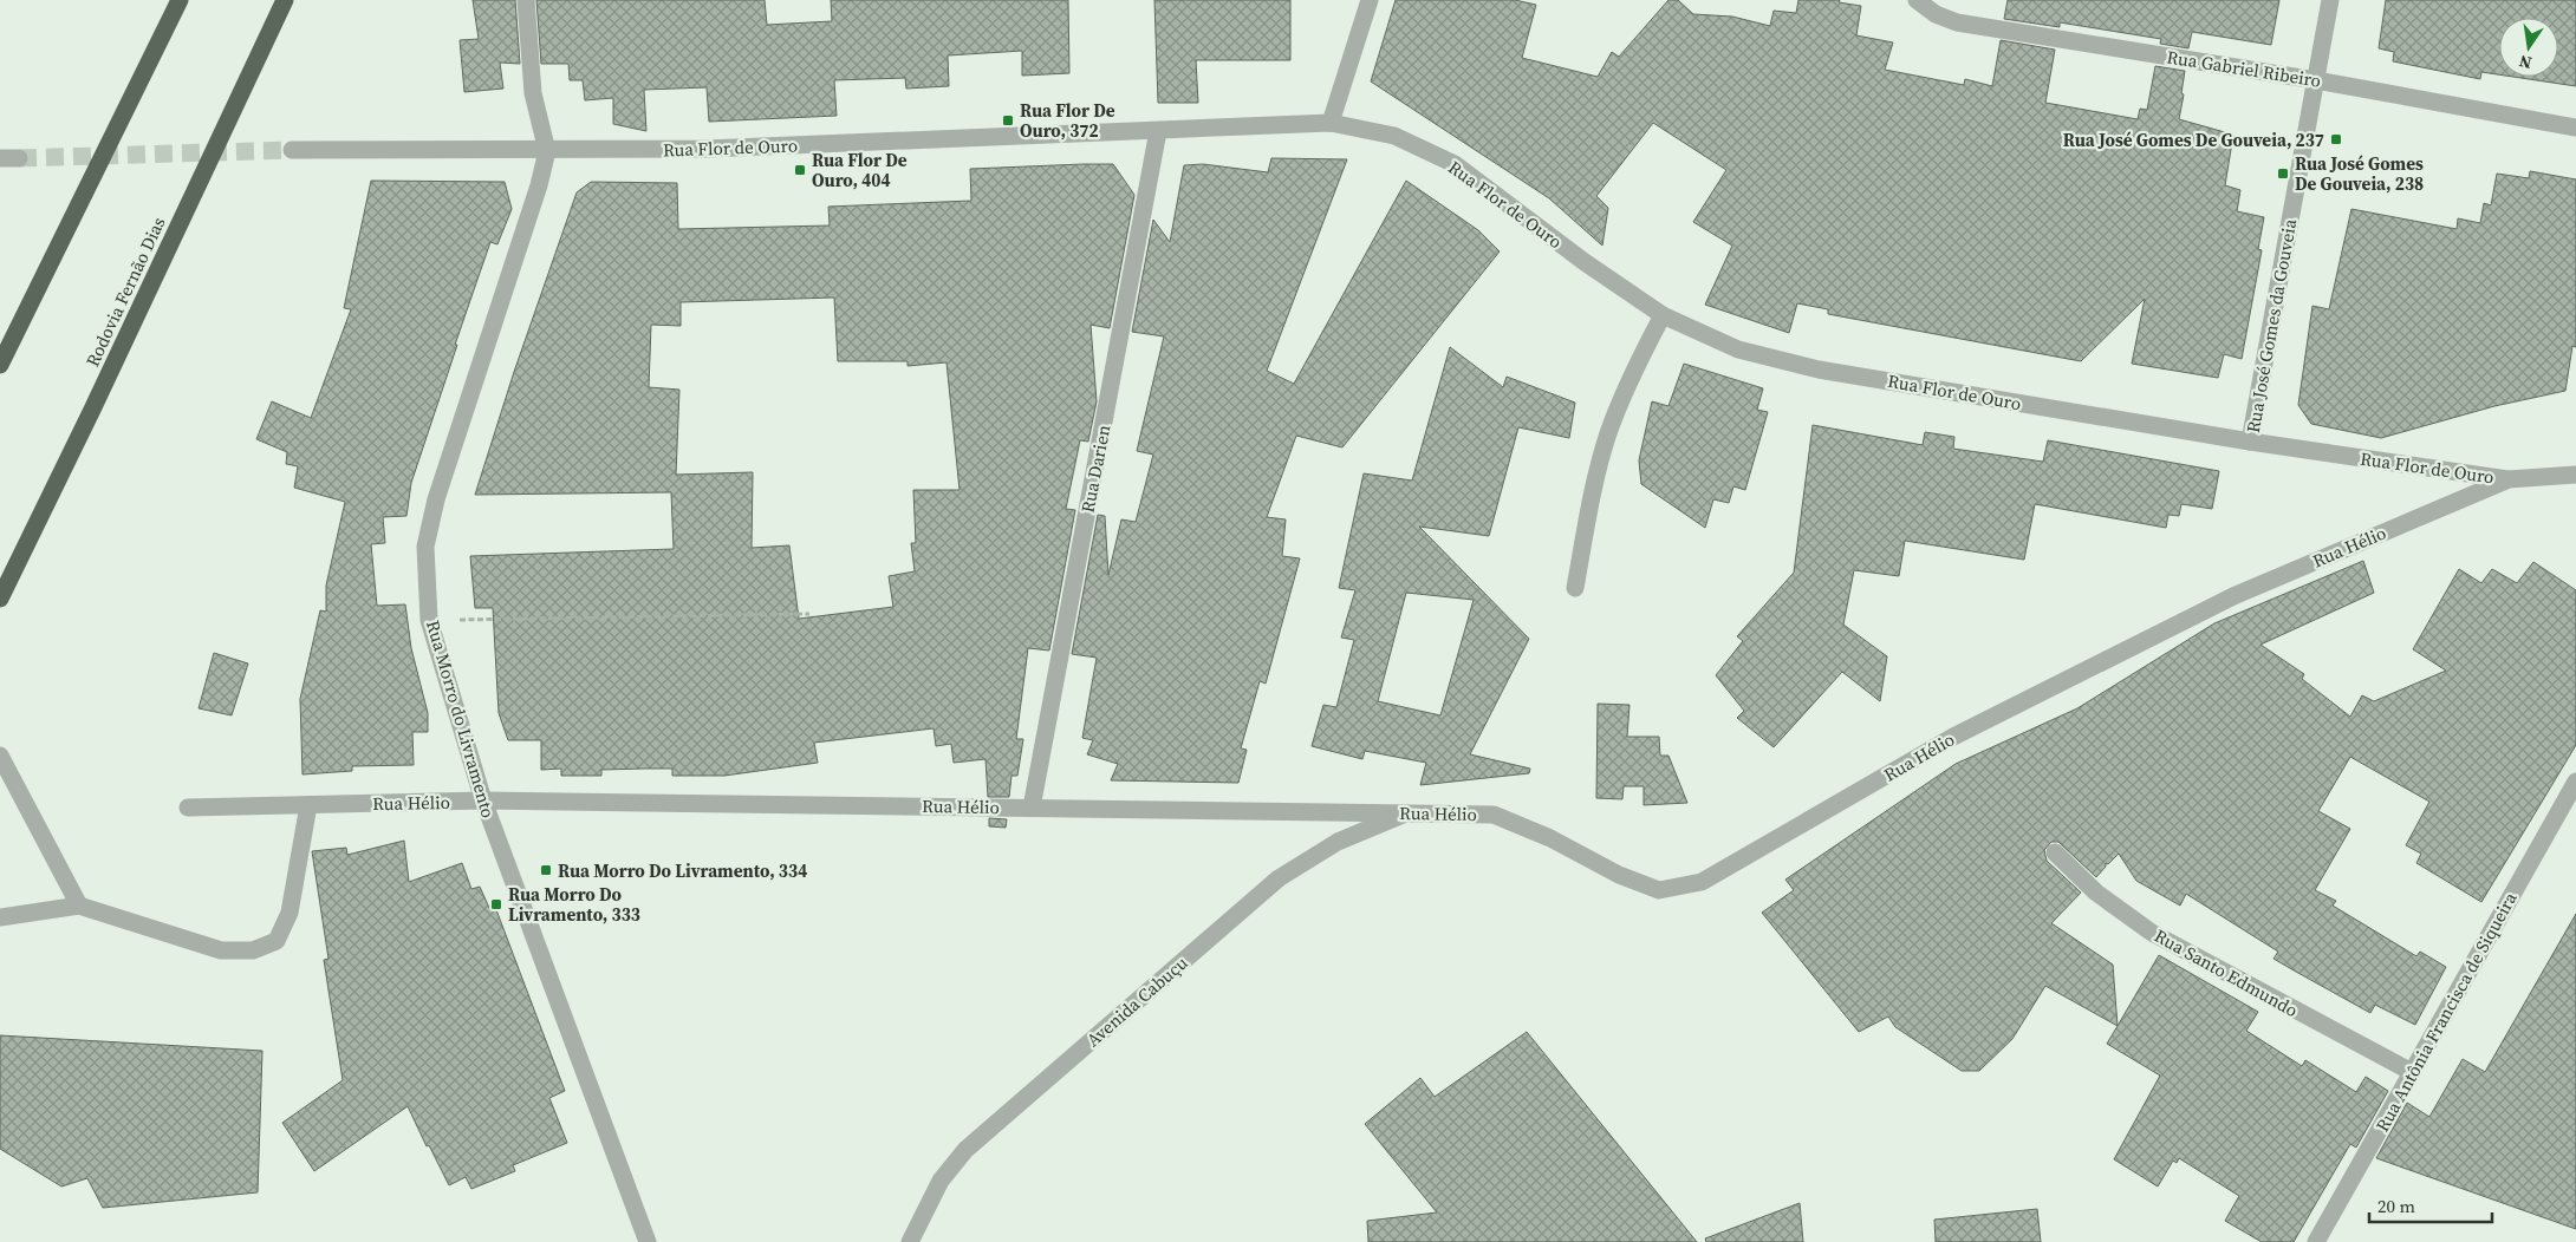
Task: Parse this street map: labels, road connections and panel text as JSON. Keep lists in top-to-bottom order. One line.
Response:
{"streets":{"highway":["Rodovia Fernão Dias"],"street":["Rua Gabriel Ribeiro","Rua Flor de Ouro","Rua José Gomes da Gouveia","Rua Darien","Rua Hélio","Rua Morro do Livramento","Rua Santo Edmundo","Avenida Cabuçu","Rua Antônia Francisca de Siqueira"]},"crossings":[["Rua Gabriel Ribeiro","Rua José Gomes da Gouveia"],["Rua Flor de Ouro","Rua José Gomes da Gouveia"],["Rua Flor de Ouro","Rua Darien"],["Rua Flor de Ouro","Rua Hélio"],["Rua Flor de Ouro","Rua Morro do Livramento"],["Rua Darien","Rua Hélio"],["Rua Hélio","Rua Morro do Livramento"],["Rua Hélio","Avenida Cabuçu"],["Rua Santo Edmundo","Rua Antônia Francisca de Siqueira"]],"places":{"transit":["Rua Flor De Ouro, 372","Rua José Gomes De Gouveia, 237","Rua Flor De Ouro, 404","Rua José Gomes De Gouveia, 238","Rua Morro Do Livramento, 334","Rua Morro Do Livramento, 333"]},"scale_bar":"20 m","north":"bottom"}
